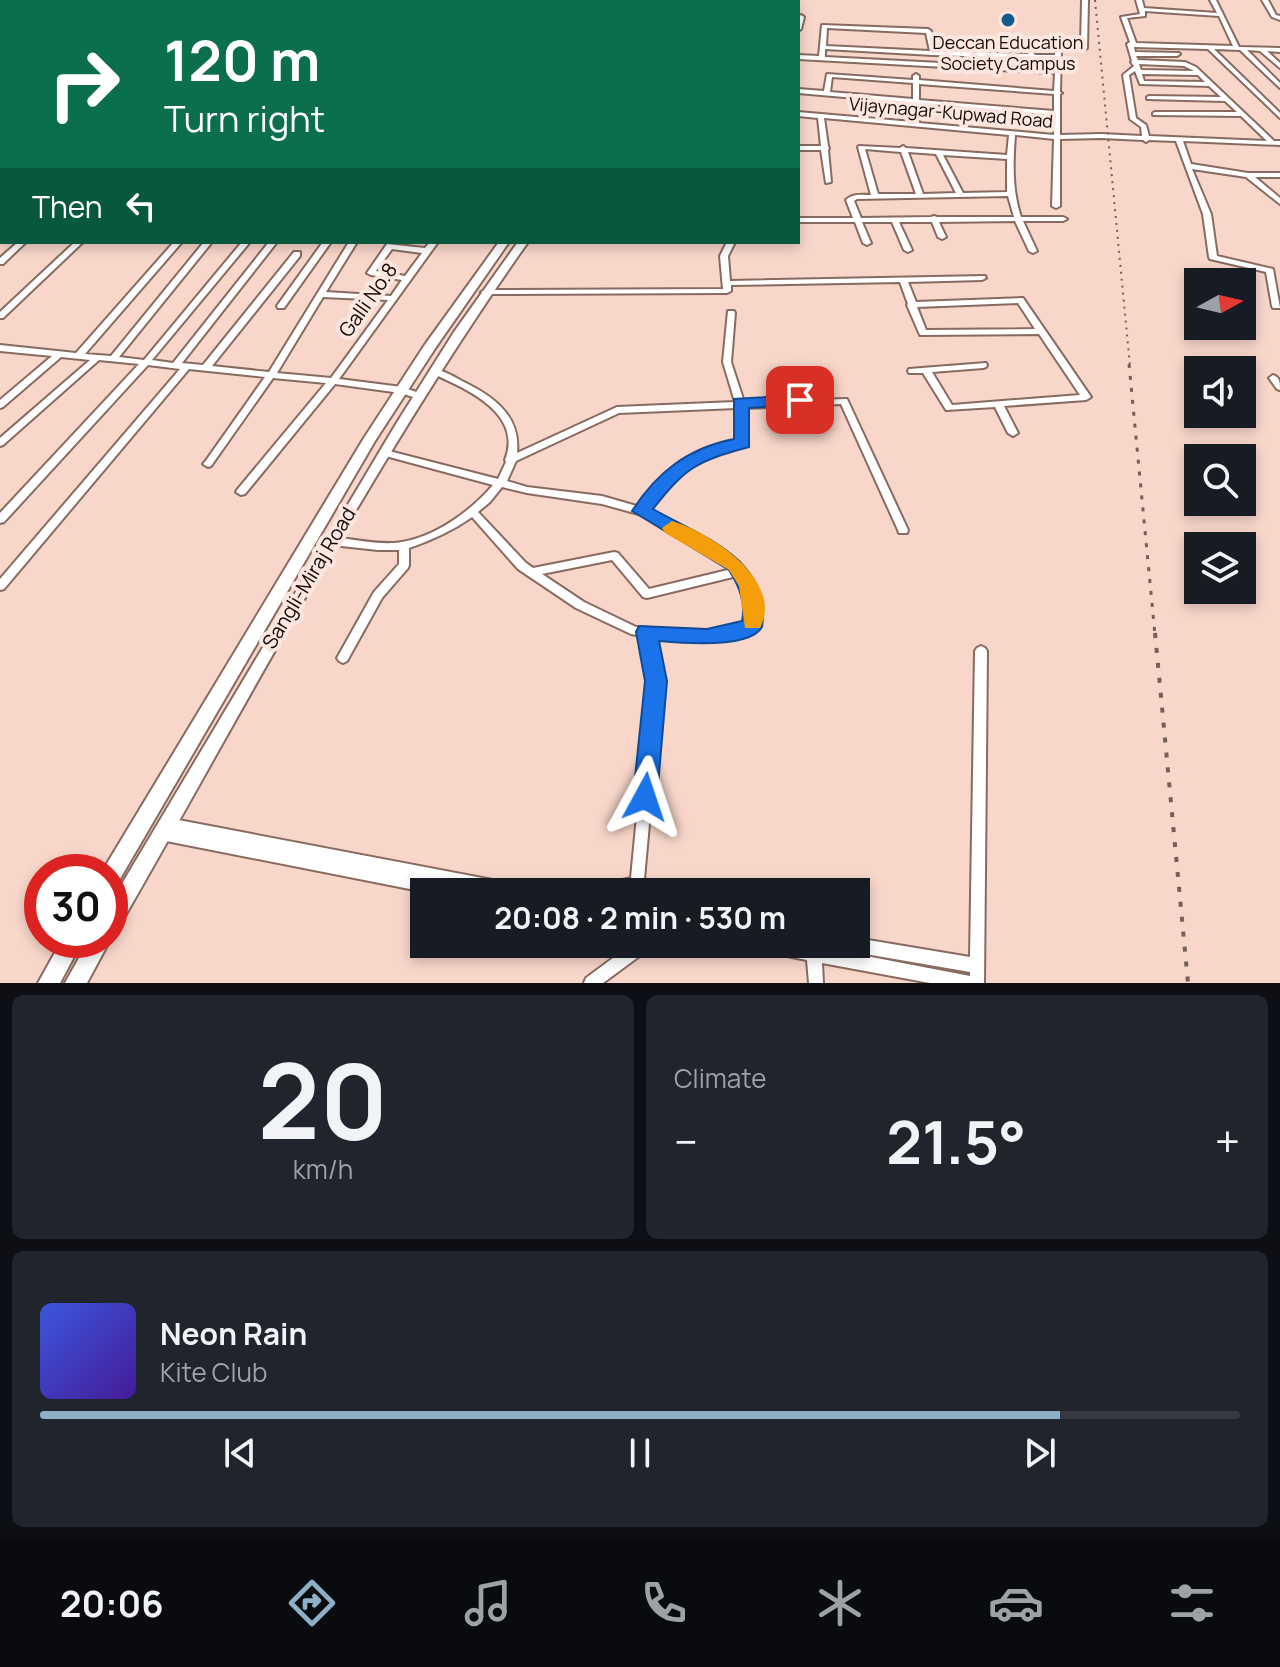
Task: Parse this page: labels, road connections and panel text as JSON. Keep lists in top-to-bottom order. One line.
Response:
{"streets":{"highway":["Sangli-Miraj Road"],"street":["Vijaynagar-Kupwad Road","Galli No.8"]},"places":["Deccan Education Society Campus"],"north":"right","page":{"turn":["120 m","Turn right"],"then":"Then","limit":"30","trip":"20:08 · 2 min · 530 m","tile":[["20","km/h"],"Climate"],"heat":["−","21.5°","+"],"song":["Neon Rain","Kite Club"],"tabs":"20:06"}}
